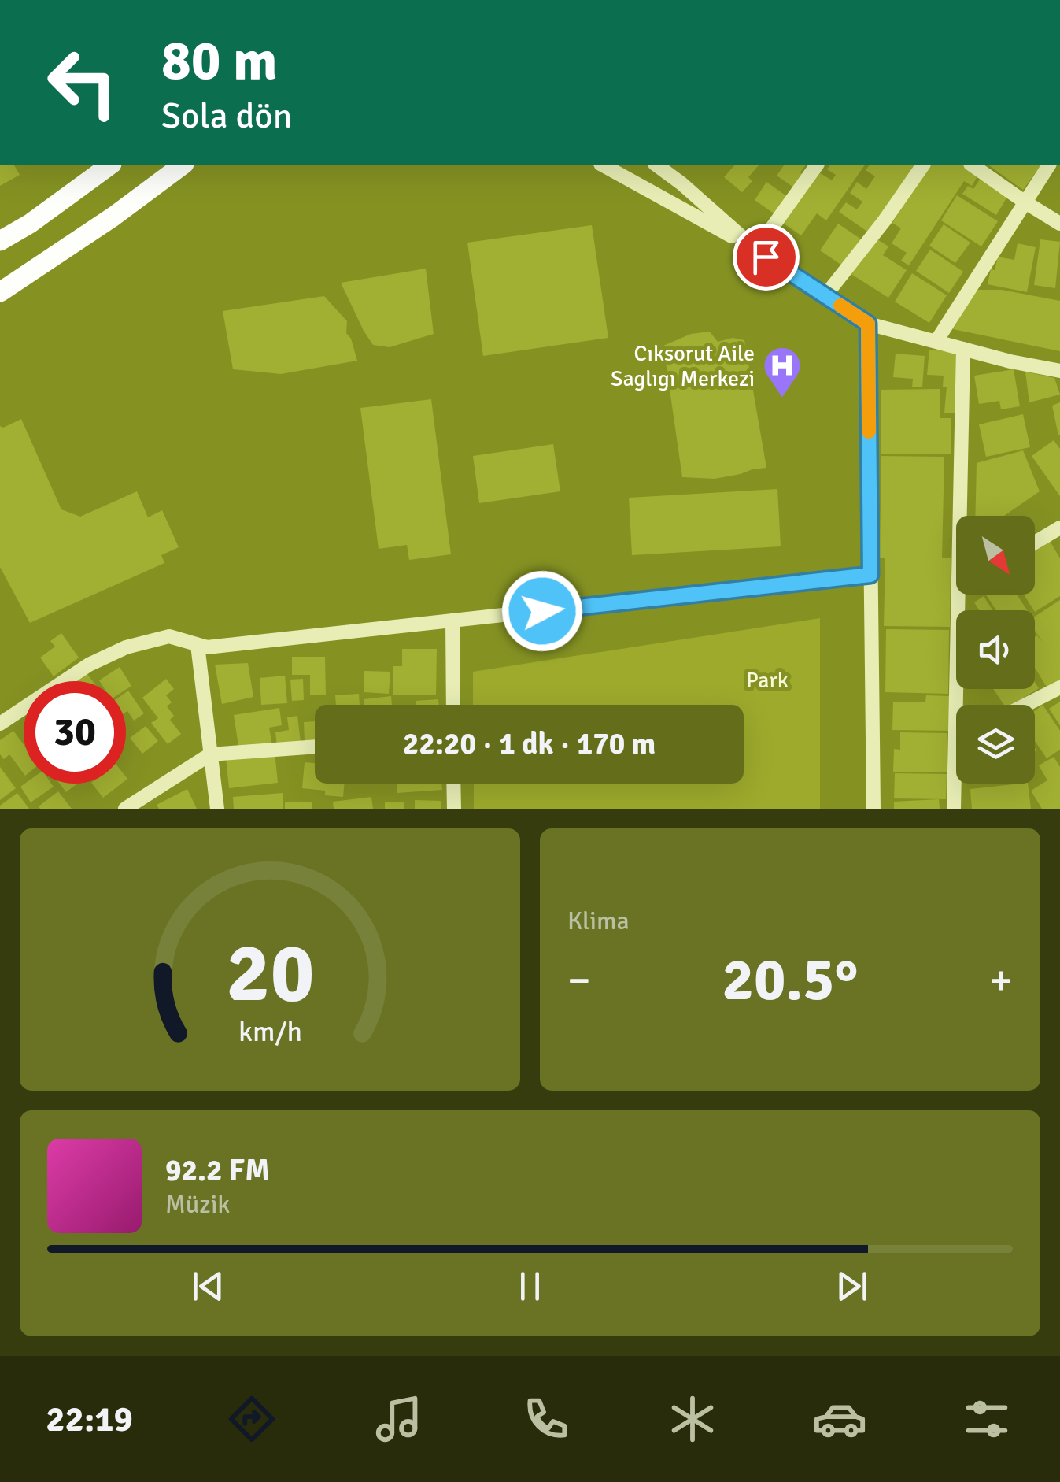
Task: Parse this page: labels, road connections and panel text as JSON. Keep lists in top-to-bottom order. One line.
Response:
{"parks":["Park"],"places":{"hospital":["Cıksorut Aile Saglıgı Merkezi"]},"north":"bottom right","page":{"turn":["80 m","Sola dön"],"limit":"30","trip":"22:20 · 1 dk · 170 m","tile":"Klima","heat":["−","20.5°","+"],"song":["92.2 FM","Müzik"],"tabs":"22:19","gauge":["20","km/h"]}}
